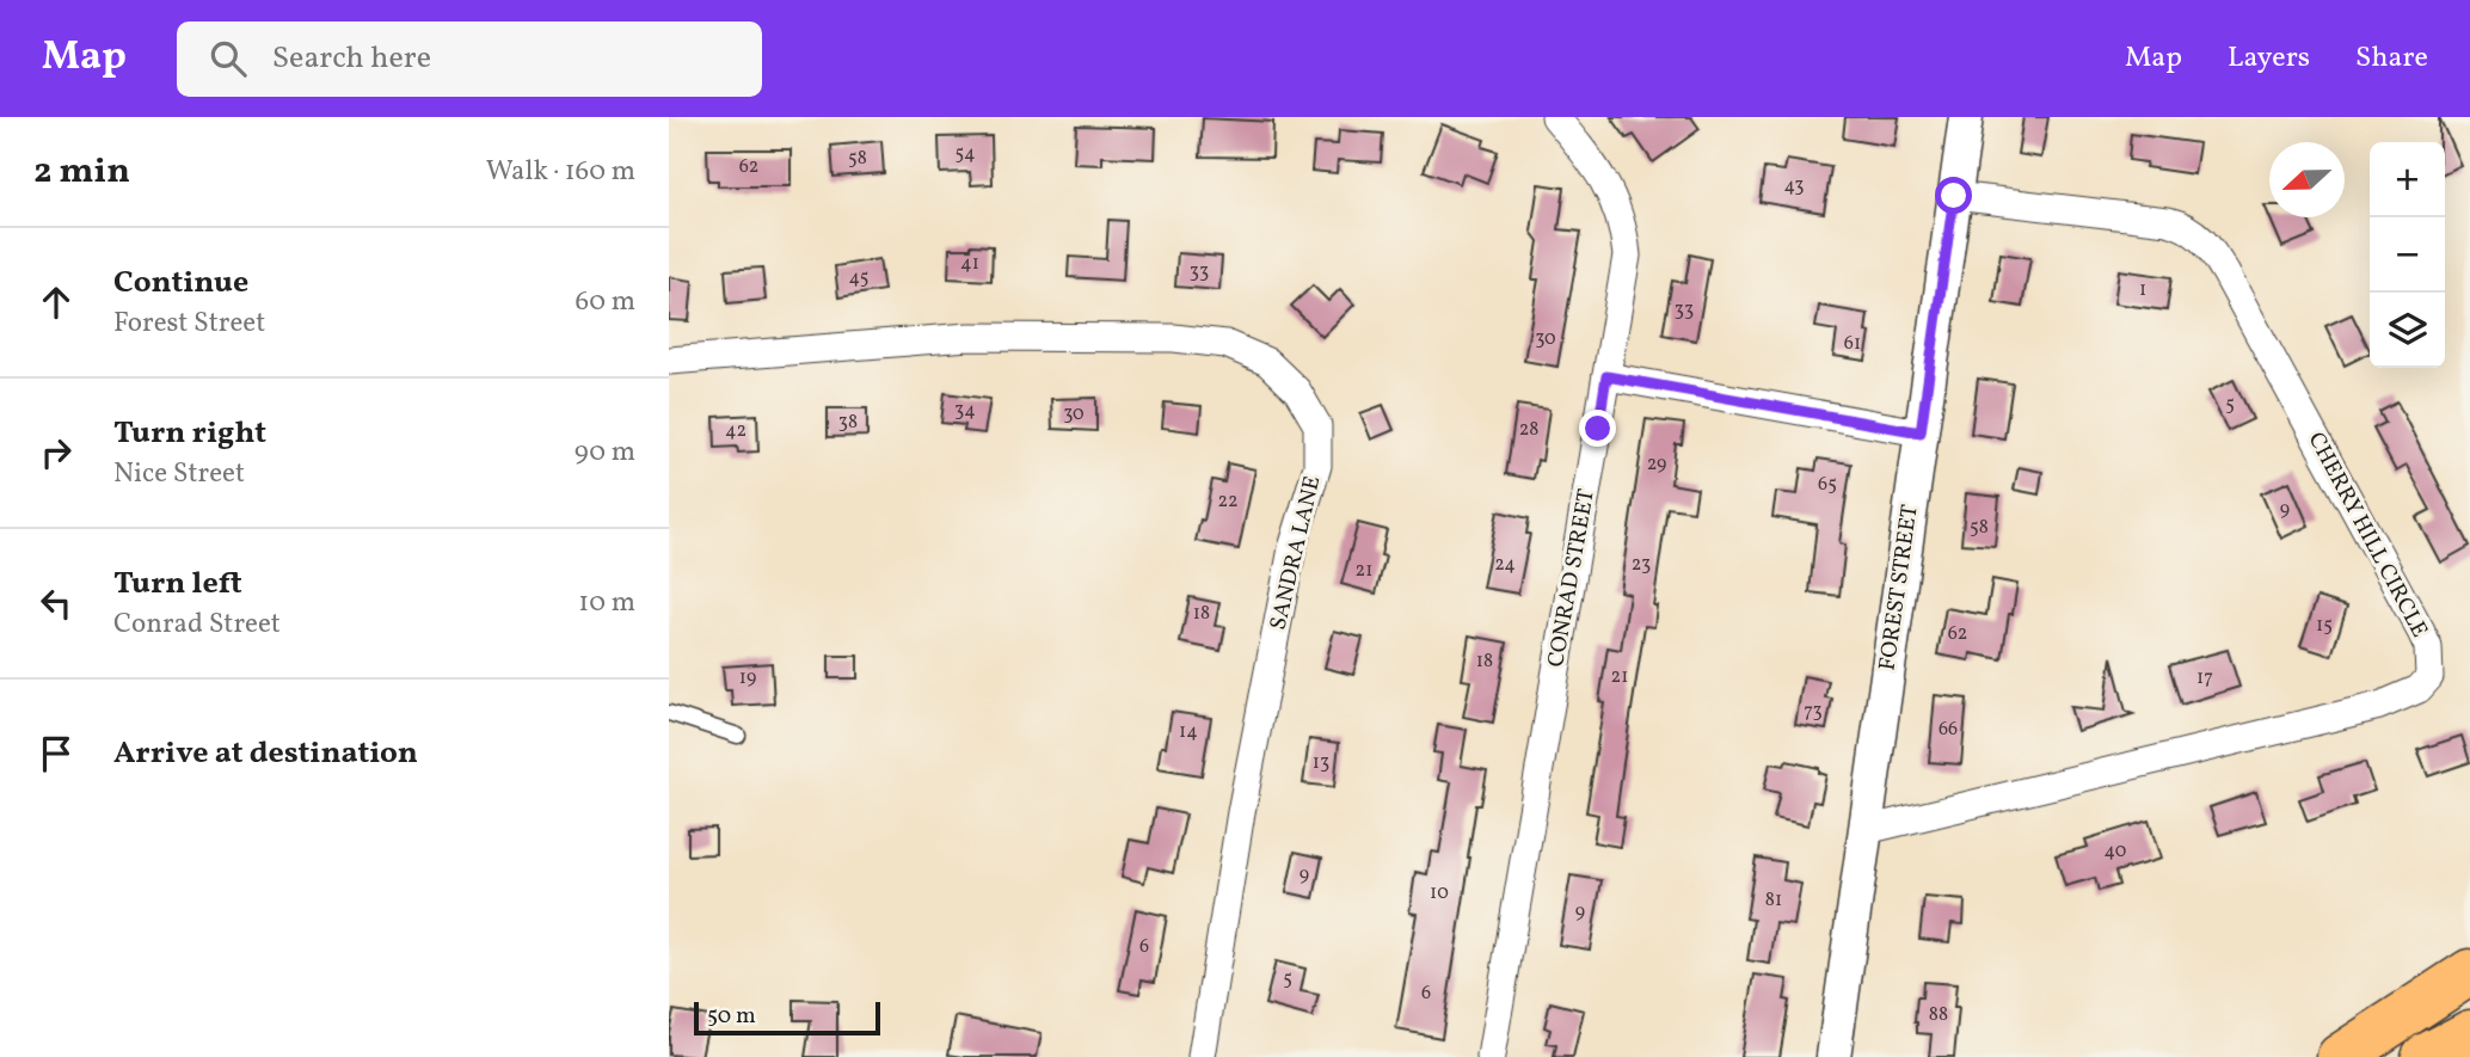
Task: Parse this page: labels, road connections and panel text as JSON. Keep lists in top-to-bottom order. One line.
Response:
{"streets":{"street":["CHERRY HILL CIRCLE","SANDRA LANE","CONRAD STREET","FOREST STREET"]},"crossings":[["CHERRY HILL CIRCLE","FOREST STREET"]],"house_numbers":["54","58","62","43","41","33","45","1","33","30","61","5","34","30","38","28","42","29","65","22","9","58","24","23","21","18","15","62","18","21","19","17","73","66","14","13","40","9","10","81","9","6","5","6","88"],"scale_bar":"50 m","north":"left","page":{"header":"Map","search":"Search here","nav":["Map","Layers","Share"],"heading":["2 min","Walk · 160 m"],"map_buttons":["+","−"],"list":[["Continue","Forest Street","60 m"],["Turn right","Nice Street","90 m"],["Turn left","Conrad Street","10 m"],"Arrive at destination"],"scale":"50 m"}}
